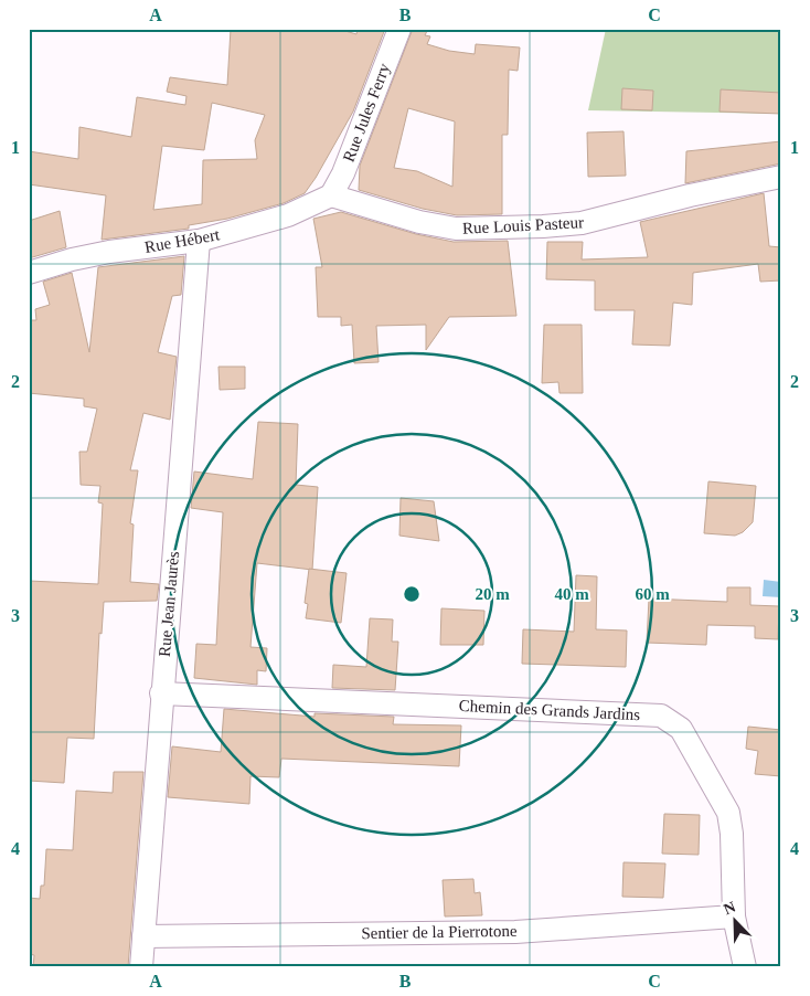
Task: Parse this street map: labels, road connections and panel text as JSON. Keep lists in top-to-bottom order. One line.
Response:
{"streets":{"street":["Rue Jules Ferry","Rue Louis Pasteur","Rue Hébert","Rue Jean Jaurès","Chemin des Grands Jardins","Sentier de la Pierrotone"]},"crossings":[["Rue Jules Ferry","Rue Louis Pasteur"],["Rue Jules Ferry","Rue Hébert"],["Rue Louis Pasteur","Rue Hébert"],["Rue Hébert","Rue Jean Jaurès"],["Rue Jean Jaurès","Chemin des Grands Jardins"],["Rue Jean Jaurès","Sentier de la Pierrotone"],["Chemin des Grands Jardins","Sentier de la Pierrotone"]],"north":"top left","grid":{"columns":["A","B","C"],"rows":["1","2","3","4"]},"rings":["20 m","40 m","60 m"]}
